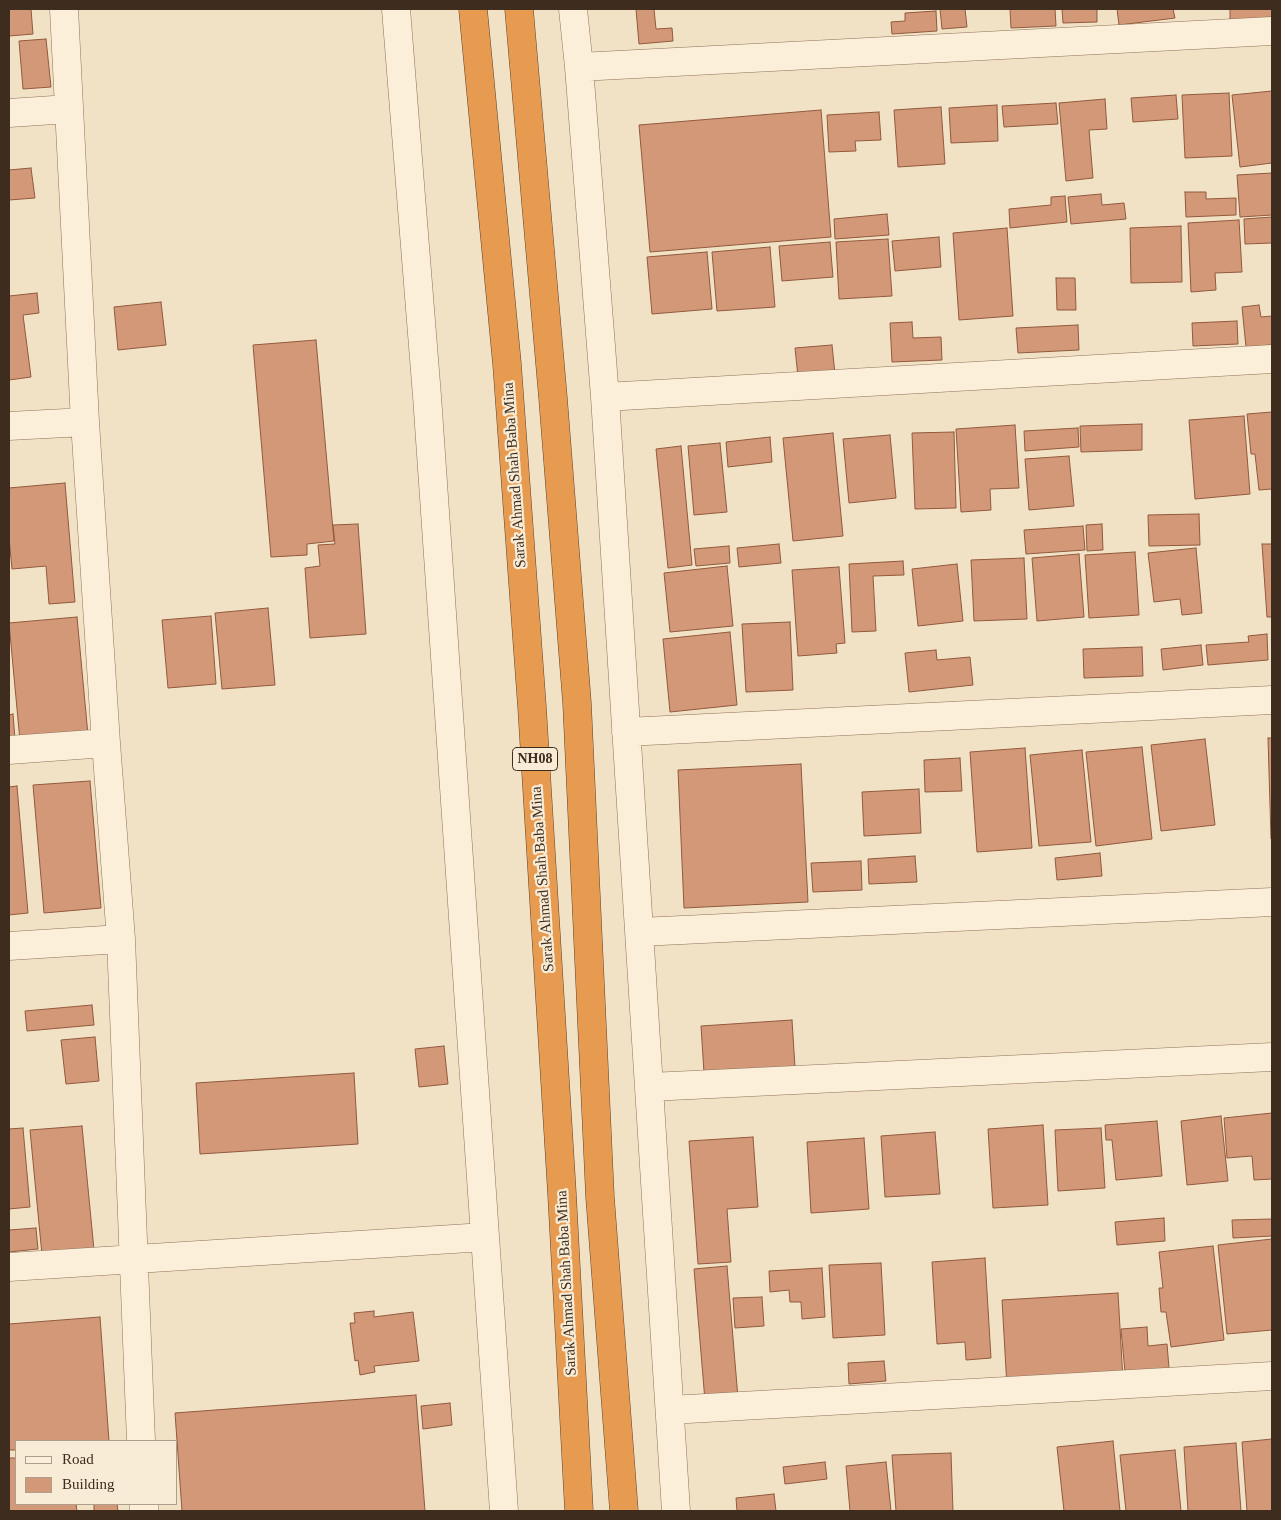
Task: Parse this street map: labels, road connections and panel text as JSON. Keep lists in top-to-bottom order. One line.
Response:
{"streets":{"highway":["Sarak Ahmad Shah Baba Mina","NH08"]},"legend":["Road","Building"]}
